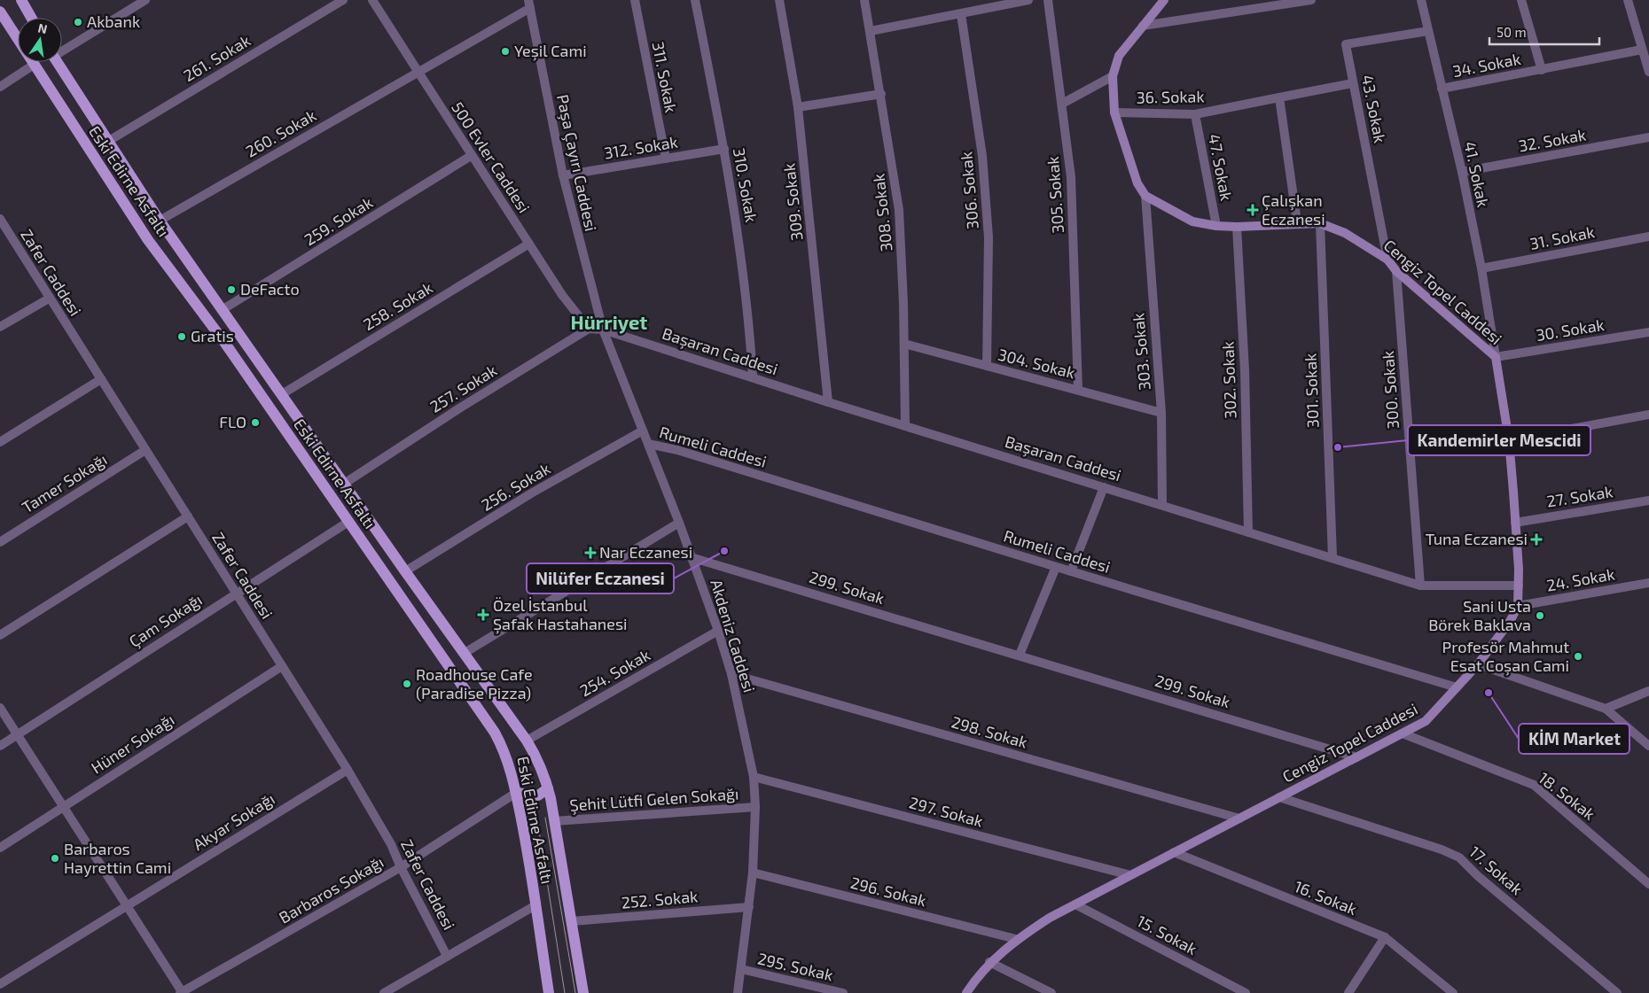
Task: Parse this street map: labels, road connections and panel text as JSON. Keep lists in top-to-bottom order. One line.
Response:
{"streets":{"main road":["Eski Edirne Asfaltı","Cengiz Topel Caddesi"],"street":["261. Sokak","34. Sokak","311. Sokak","36. Sokak","43. Sokak","260. Sokak","32. Sokak","312. Sokak","500 Evler Caddesi","Paşa Çayırı Caddesi","47. Sokak","41. Sokak","310. Sokak","306. Sokak","305. Sokak","309. Sokak","308. Sokak","259. Sokak","31. Sokak","Zafer Caddesi","258. Sokak","30. Sokak","Başaran Caddesi","303. Sokak","304. Sokak","302. Sokak","257. Sokak","300. Sokak","301. Sokak","Rumeli Caddesi","Tamer Sokağı","256. Sokak","27. Sokak","24. Sokak","299. Sokak","Çam Sokağı","Akdeniz Caddesi","254. Sokak","298. Sokak","Hüner Sokağı","18. Sokak","Şehit Lütfi Gelen Sokağı","297. Sokak","Akyar Sokağı","17. Sokak","Barbaros Sokağı","296. Sokak","16. Sokak","252. Sokak","15. Sokak","295. Sokak"]},"crossings":[["261. Sokak","Eski Edirne Asfaltı"],["34. Sokak","41. Sokak"],["311. Sokak","312. Sokak"],["36. Sokak","43. Sokak"],["36. Sokak","47. Sokak"],["43. Sokak","41. Sokak"],["43. Sokak","Cengiz Topel Caddesi"],["260. Sokak","500 Evler Caddesi"],["260. Sokak","Paşa Çayırı Caddesi"],["260. Sokak","Eski Edirne Asfaltı"],["32. Sokak","41. Sokak"],["312. Sokak","Paşa Çayırı Caddesi"],["312. Sokak","310. Sokak"],["500 Evler Caddesi","259. Sokak"],["500 Evler Caddesi","258. Sokak"],["500 Evler Caddesi","257. Sokak"],["Paşa Çayırı Caddesi","Başaran Caddesi"],["Paşa Çayırı Caddesi","Akdeniz Caddesi"],["47. Sokak","Cengiz Topel Caddesi"],["41. Sokak","31. Sokak"],["41. Sokak","Cengiz Topel Caddesi"],["41. Sokak","30. Sokak"],["Eski Edirne Asfaltı","259. Sokak"],["Eski Edirne Asfaltı","258. Sokak"],["Eski Edirne Asfaltı","257. Sokak"],["Eski Edirne Asfaltı","256. Sokak"],["Eski Edirne Asfaltı","Çam Sokağı"],["Eski Edirne Asfaltı","254. Sokak"],["Eski Edirne Asfaltı","Şehit Lütfi Gelen Sokağı"],["Eski Edirne Asfaltı","Barbaros Sokağı"],["Eski Edirne Asfaltı","252. Sokak"],["310. Sokak","Başaran Caddesi"],["306. Sokak","304. Sokak"],["305. Sokak","304. Sokak"],["309. Sokak","Başaran Caddesi"],["308. Sokak","Başaran Caddesi"],["308. Sokak","304. Sokak"],["Zafer Caddesi","Tamer Sokağı"],["Zafer Caddesi","Çam Sokağı"],["Zafer Caddesi","Hüner Sokağı"],["Zafer Caddesi","Akyar Sokağı"],["Zafer Caddesi","Barbaros Sokağı"],["Cengiz Topel Caddesi","30. Sokak"],["Cengiz Topel Caddesi","Başaran Caddesi"],["Cengiz Topel Caddesi","303. Sokak"],["Cengiz Topel Caddesi","302. Sokak"],["Cengiz Topel Caddesi","300. Sokak"],["Cengiz Topel Caddesi","301. Sokak"],["Cengiz Topel Caddesi","Rumeli Caddesi"],["Cengiz Topel Caddesi","27. Sokak"],["Cengiz Topel Caddesi","24. Sokak"],["Cengiz Topel Caddesi","299. Sokak"],["Cengiz Topel Caddesi","298. Sokak"],["Cengiz Topel Caddesi","18. Sokak"],["Cengiz Topel Caddesi","297. Sokak"],["Cengiz Topel Caddesi","17. Sokak"],["Cengiz Topel Caddesi","296. Sokak"],["Cengiz Topel Caddesi","16. Sokak"],["Cengiz Topel Caddesi","15. Sokak"],["Başaran Caddesi","303. Sokak"],["Başaran Caddesi","302. Sokak"],["Başaran Caddesi","300. Sokak"],["Başaran Caddesi","301. Sokak"],["Başaran Caddesi","Akdeniz Caddesi"],["303. Sokak","304. Sokak"],["Rumeli Caddesi","Akdeniz Caddesi"],["256. Sokak","Akdeniz Caddesi"],["299. Sokak","Akdeniz Caddesi"],["Akdeniz Caddesi","254. Sokak"],["Akdeniz Caddesi","298. Sokak"],["Akdeniz Caddesi","Şehit Lütfi Gelen Sokağı"],["Akdeniz Caddesi","297. Sokak"],["Akdeniz Caddesi","296. Sokak"],["Akdeniz Caddesi","252. Sokak"],["Akdeniz Caddesi","295. Sokak"]],"districts":["Hürriyet"],"places":{"other":["Akbank","Yeşil Cami","DeFacto","Gratis","FLO","Kandemirler Mescidi","Nilüfer Eczanesi","Sani Usta Börek Baklava","Profesör Mahmut Esat Coşan Cami","Roadhouse Cafe (Paradise Pizza)","KİM Market","Barbaros Hayrettin Cami"],"health":["Çalışkan Eczanesi","Tuna Eczanesi","Nar Eczanesi","Özel İstanbul Şafak Hastahanesi"]},"scale_bar":"50 m","north":"top"}
